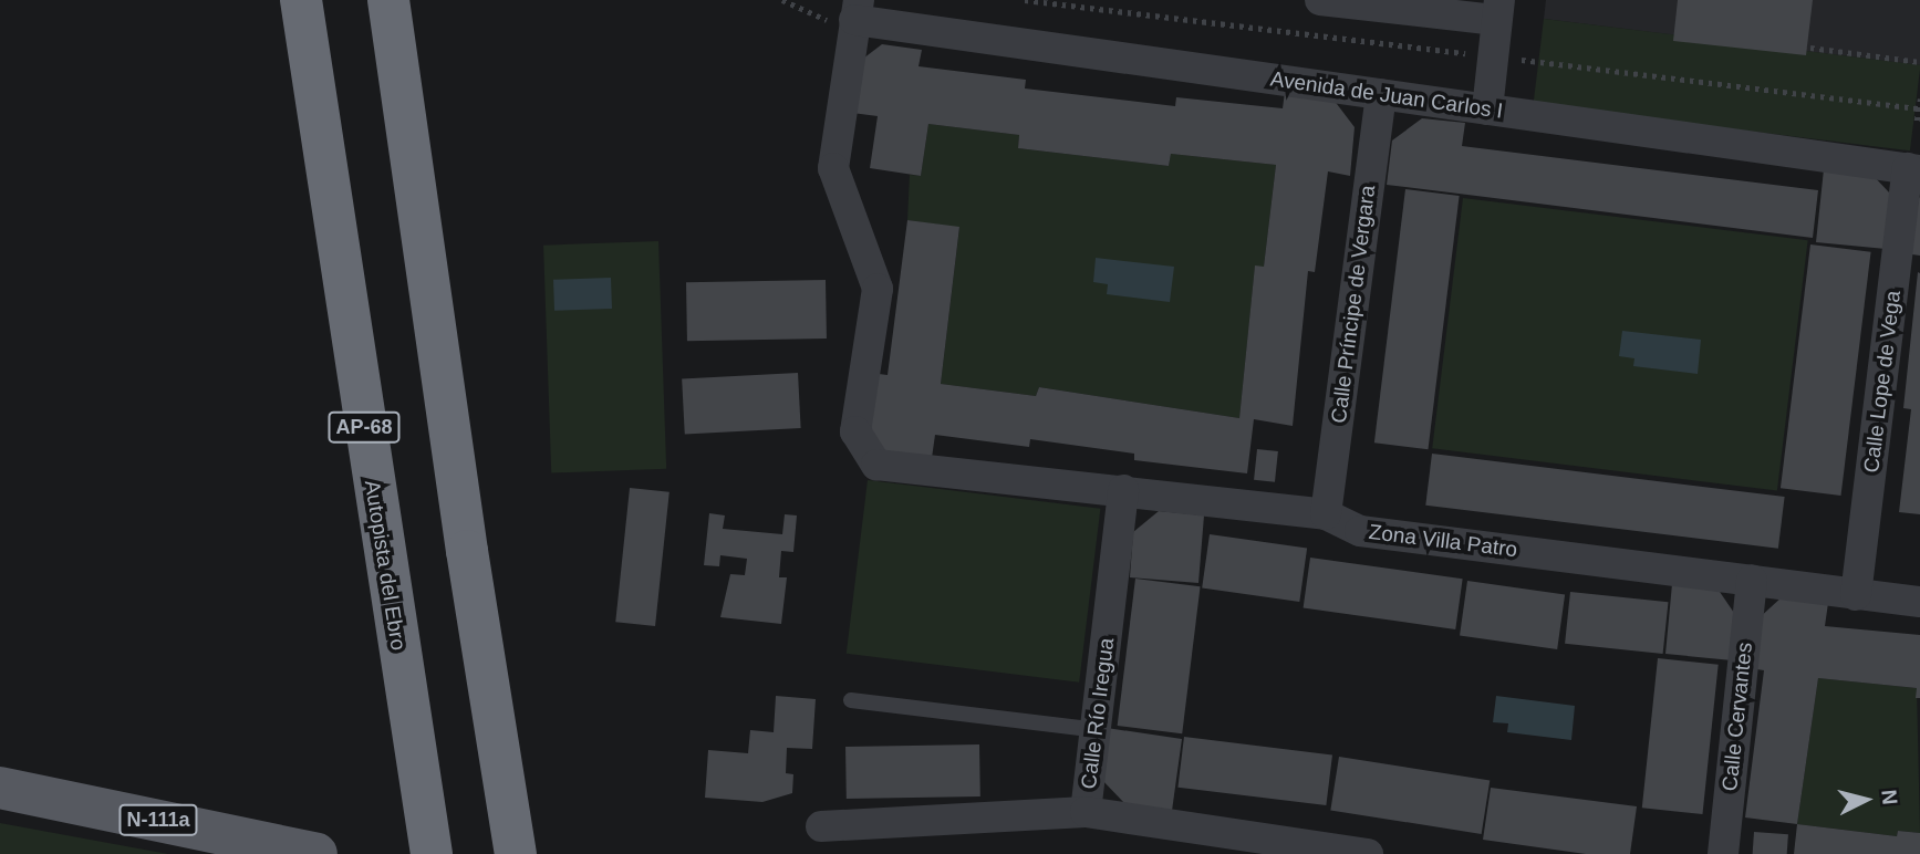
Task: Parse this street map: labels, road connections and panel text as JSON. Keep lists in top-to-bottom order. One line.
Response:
{"streets":{"highway":["AP-68","Autopista del Ebro"],"main road":["N-111a"],"street":["Avenida de Juan Carlos I","Calle Príncipe de Vergara","Calle Lope de Vega","Zona Villa Patro","Calle Río Iregua","Calle Cervantes"]},"crossings":[["Avenida de Juan Carlos I","Calle Príncipe de Vergara"],["Avenida de Juan Carlos I","Calle Lope de Vega"],["Avenida de Juan Carlos I","Zona Villa Patro"],["Calle Príncipe de Vergara","Zona Villa Patro"],["Calle Lope de Vega","Zona Villa Patro"],["Zona Villa Patro","Calle Río Iregua"],["Zona Villa Patro","Calle Cervantes"]],"north":"right"}
